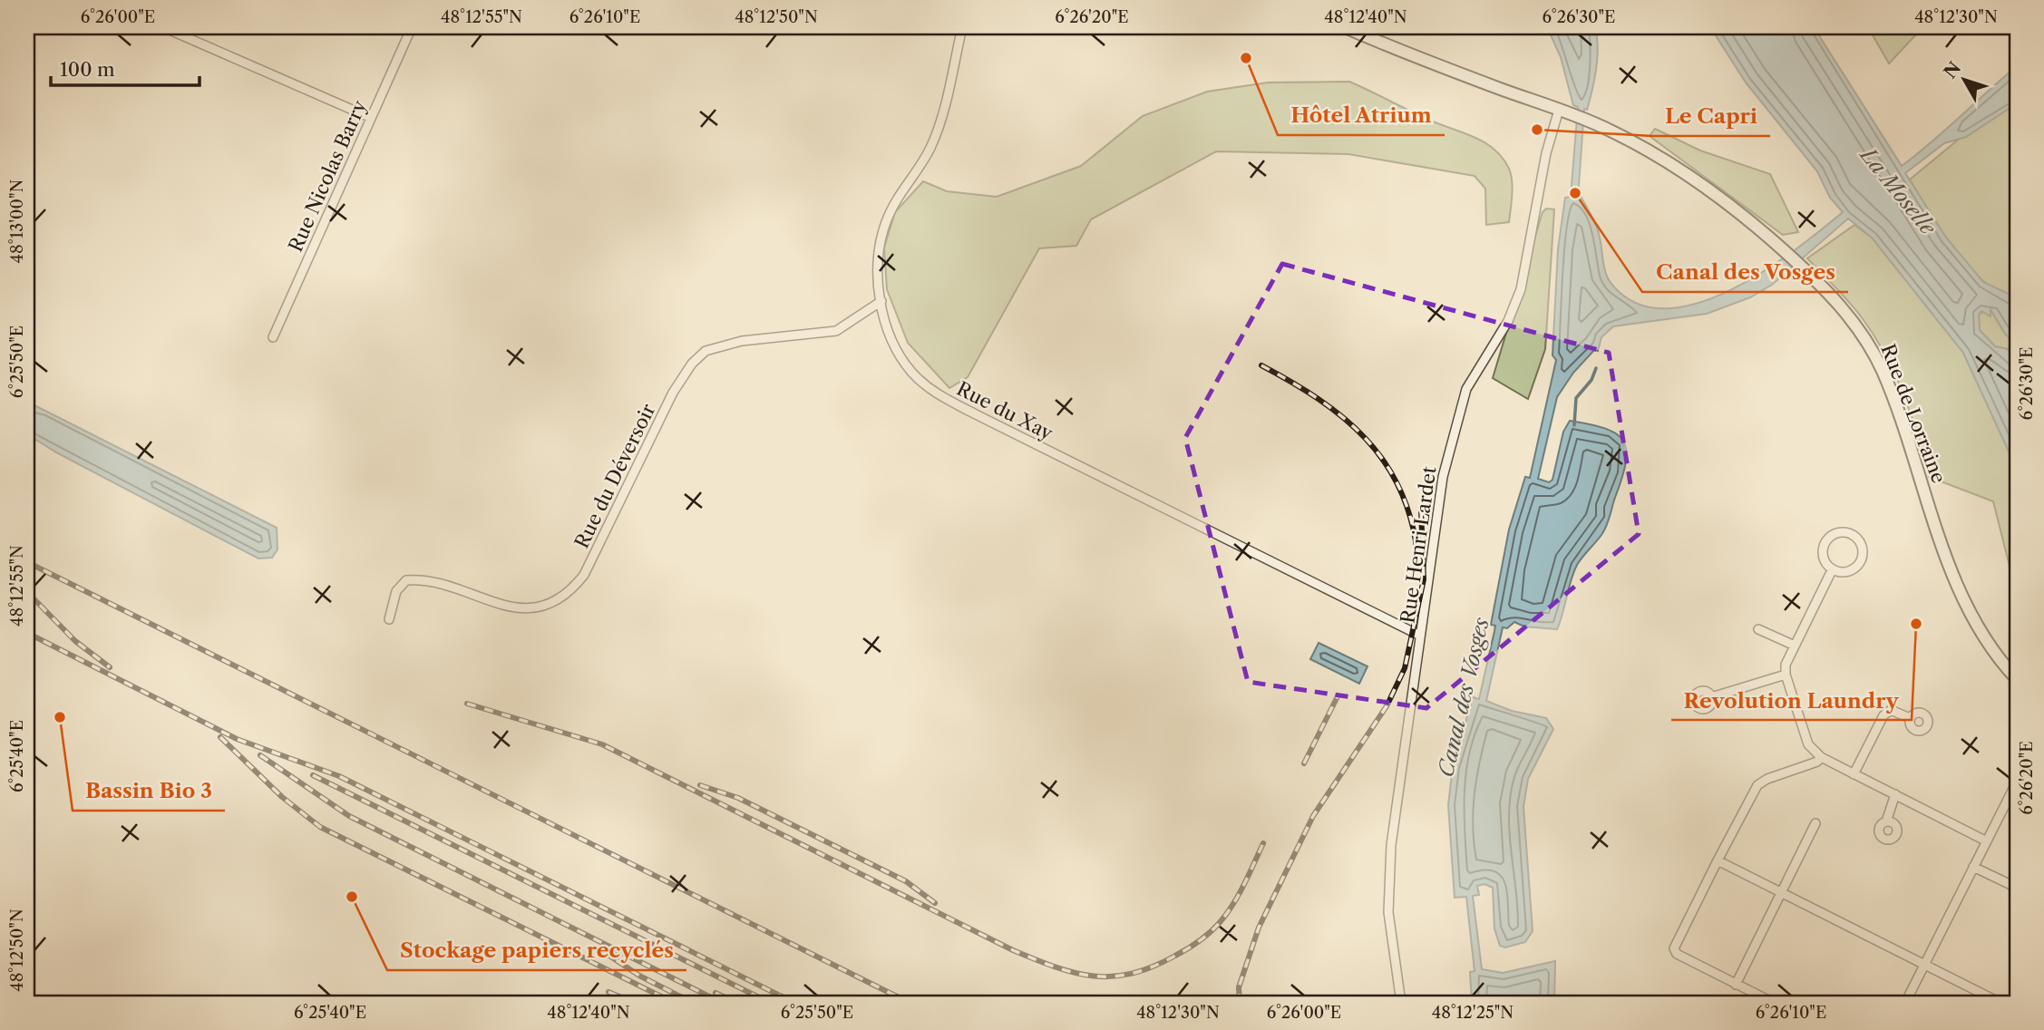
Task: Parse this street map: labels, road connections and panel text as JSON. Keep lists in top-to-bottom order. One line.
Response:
{"streets":{"main road":["Rue de Lorraine"],"street":["Rue Nicolas Barry","Rue du Xay","Rue du Déversoir","Rue Henri Lardet"]},"crossings":[["Rue du Xay","Rue du Déversoir"],["Rue du Xay","Rue Henri Lardet"],["Rue de Lorraine","Rue Henri Lardet"]],"water":["La Moselle","Canal des Vosges"],"places":["Hôtel Atrium","Le Capri","Canal des Vosges","Revolution Laundry","Bassin Bio 3","Stockage papiers recyclés"],"scale_bar":"100 m","north":"top left","coordinates":["6°26'00\"E","48°12'55\"N","6°26'10\"E","48°12'50\"N","6°26'20\"E","48°12'40\"N","6°26'30\"E","48°12'30\"N","48°13'00\"N","6°25'50\"E","6°25'40\"E","48°12'25\"N"]}
